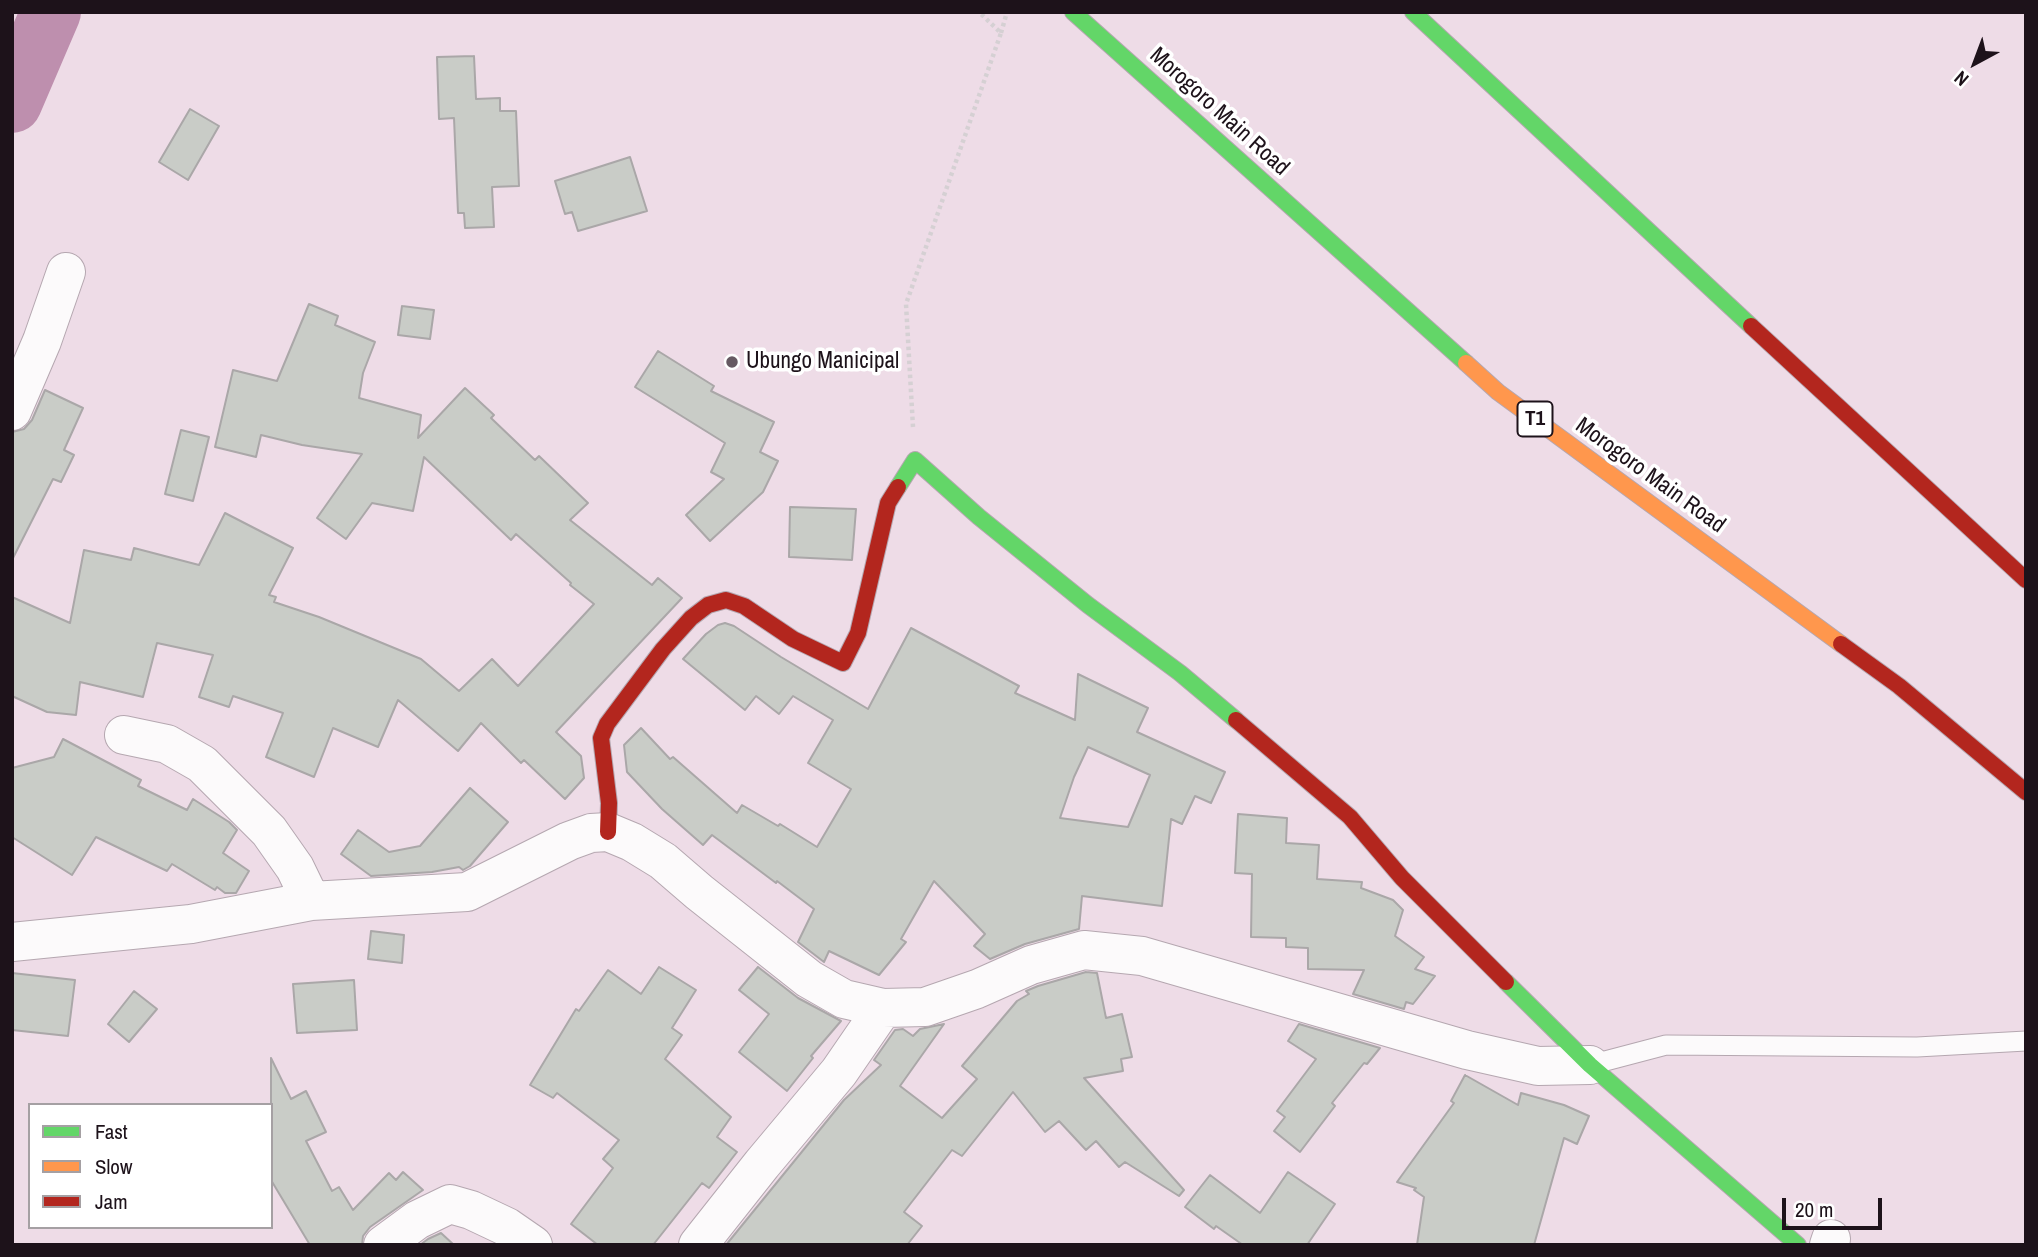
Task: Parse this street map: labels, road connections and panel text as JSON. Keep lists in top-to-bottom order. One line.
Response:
{"streets":{"main road":["Morogoro Main Road","T1"]},"places":["Ubungo Manicipal"],"legend":["Fast","Slow","Jam"],"scale_bar":"20 m","north":"bottom left"}
